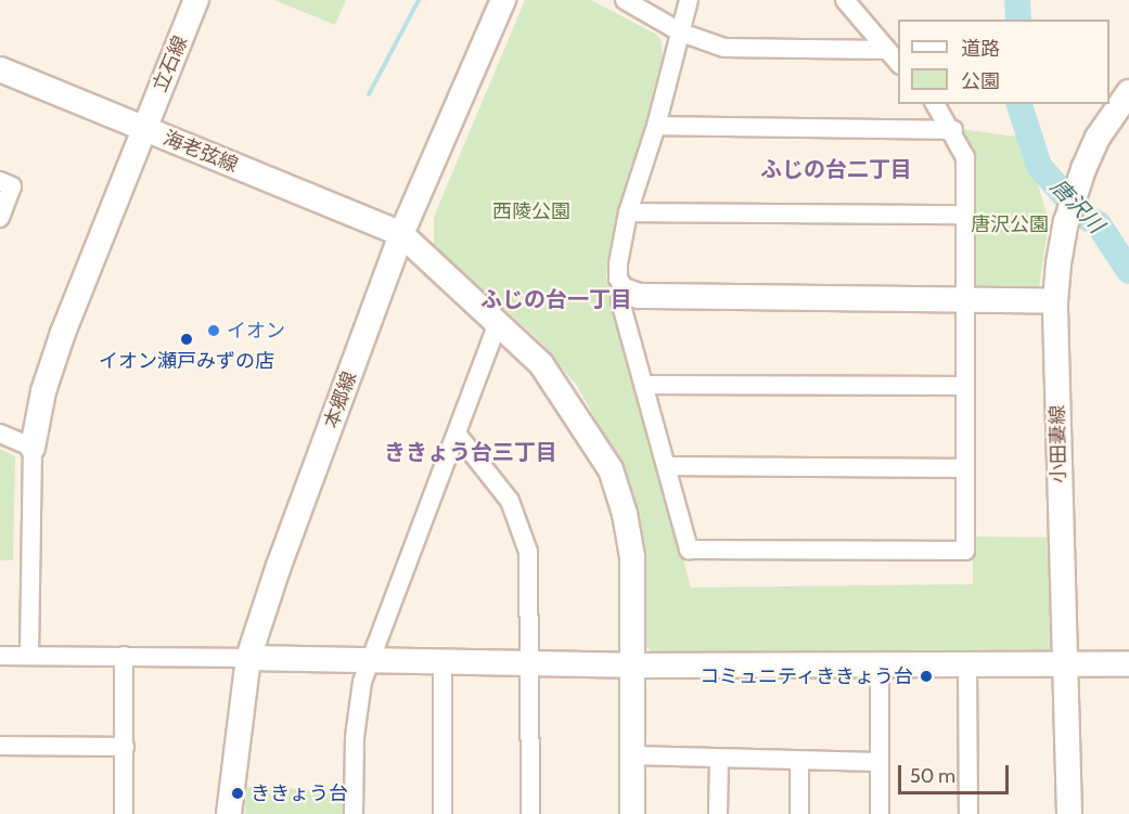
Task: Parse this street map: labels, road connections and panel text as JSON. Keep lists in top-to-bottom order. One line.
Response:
{"streets":{"street":["立石線","海老弦線","本郷線","小田妻線"]},"crossings":[["立石線","海老弦線"],["海老弦線","本郷線"]],"districts":["ふじの台二丁目","ふじの台一丁目","ききょう台三丁目"],"water":["唐沢川"],"parks":["西陵公園","唐沢公園"],"places":["イオン","イオン瀬戸みずの店","コミュニティききょう台","ききょう台"],"legend":["道路","公園"],"scale_bar":"50 m"}
